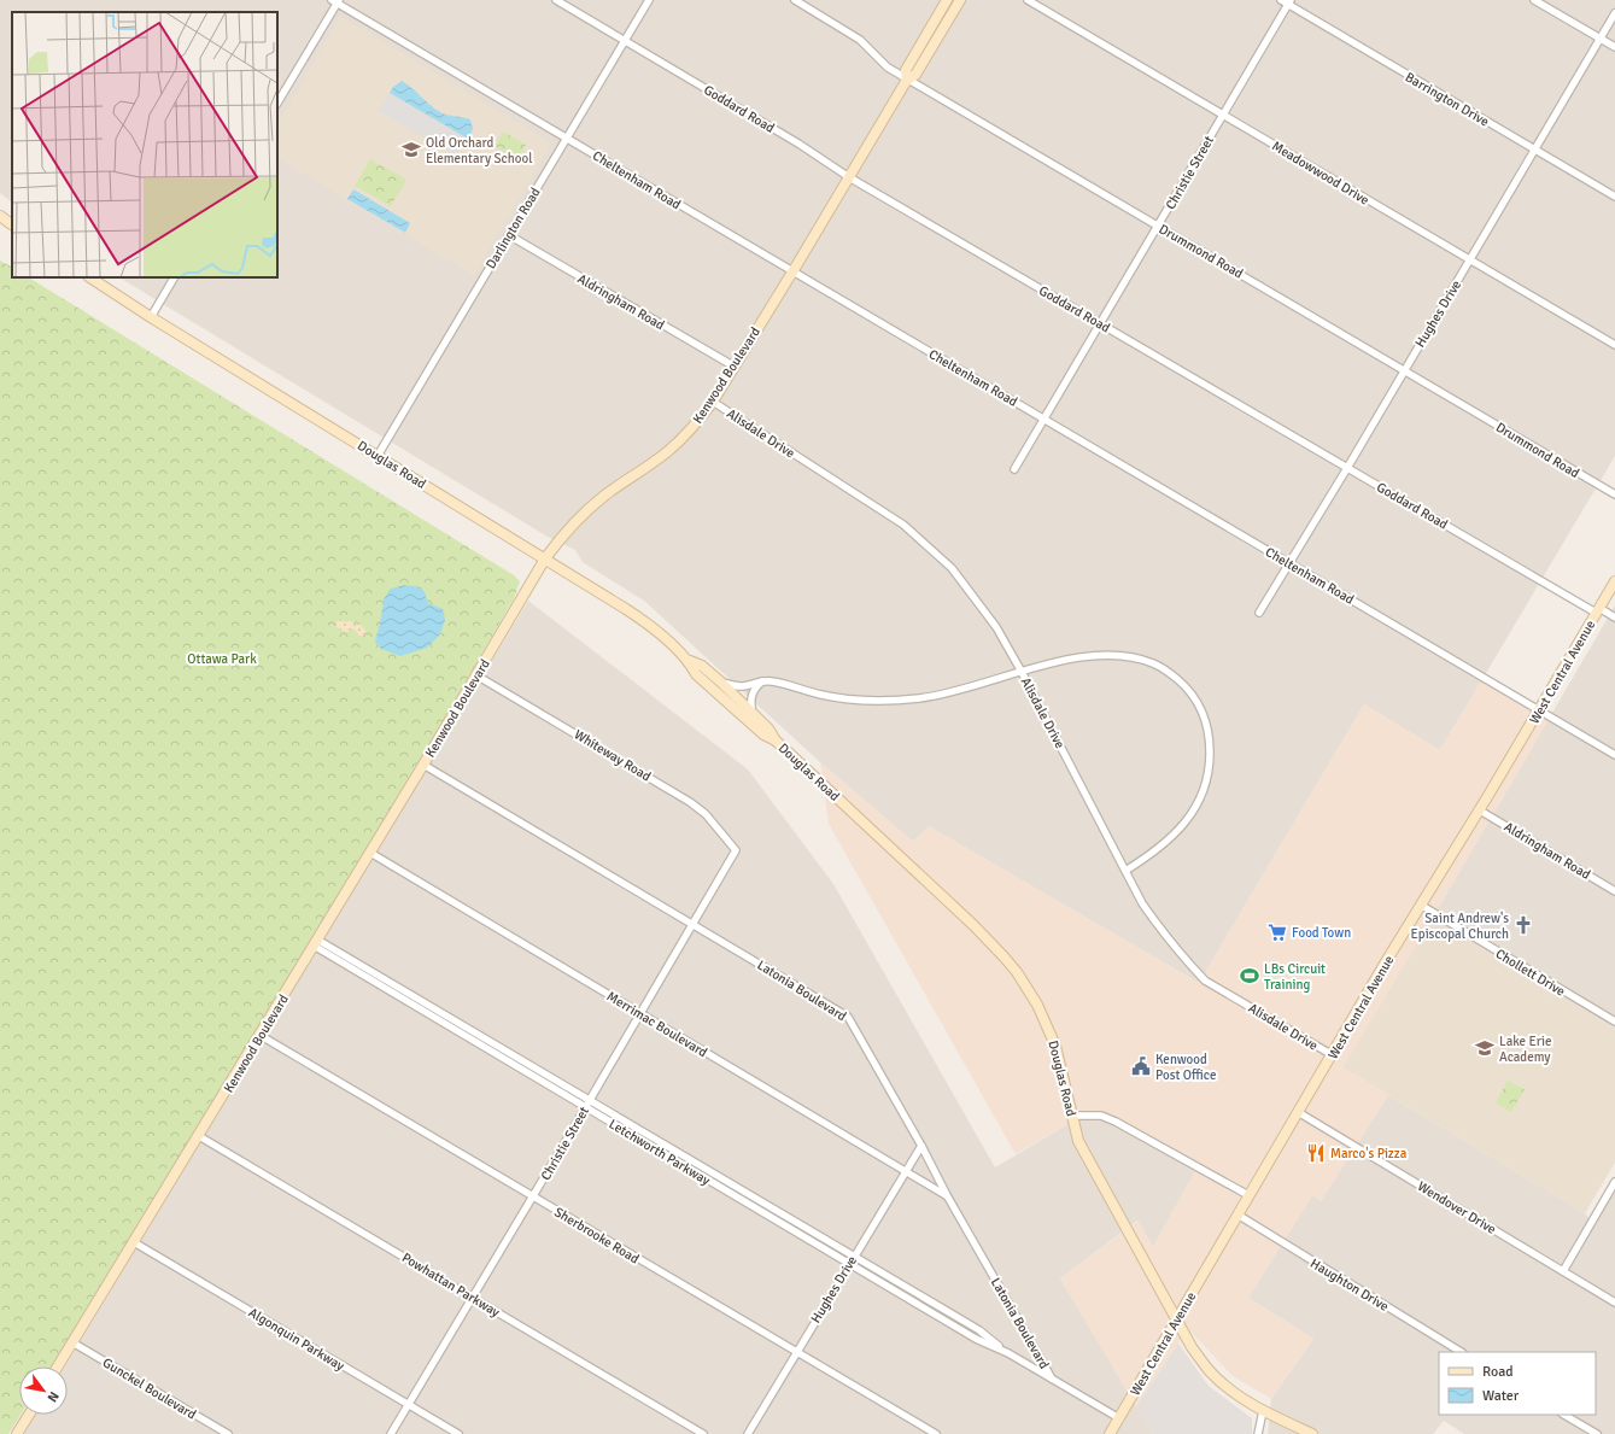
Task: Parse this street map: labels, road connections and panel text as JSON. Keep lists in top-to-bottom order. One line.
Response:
{"streets":{"street":["Barrington Drive","Goddard Road","Christie Street","Meadowwood Drive","Cheltenham Road","Darlington Road","Drummond Road","Aldringham Road","Hughes Drive","Kenwood Boulevard","Alisdale Drive","Douglas Road","West Central Avenue","Whiteway Road","Chollett Drive","Latonia Boulevard","Merrimac Boulevard","Letchworth Parkway","Wendover Drive","Sherbrooke Road","Powhattan Parkway","Haughton Drive","Algonquin Parkway","Gunckel Boulevard"]},"crossings":[["Barrington Drive","Christie Street"],["Barrington Drive","Hughes Drive"],["Goddard Road","Christie Street"],["Goddard Road","Darlington Road"],["Goddard Road","Hughes Drive"],["Goddard Road","Kenwood Boulevard"],["Goddard Road","West Central Avenue"],["Christie Street","Meadowwood Drive"],["Christie Street","Cheltenham Road"],["Christie Street","Drummond Road"],["Christie Street","Whiteway Road"],["Christie Street","Latonia Boulevard"],["Christie Street","Merrimac Boulevard"],["Christie Street","Letchworth Parkway"],["Christie Street","Sherbrooke Road"],["Christie Street","Powhattan Parkway"],["Christie Street","Algonquin Parkway"],["Meadowwood Drive","Hughes Drive"],["Cheltenham Road","Darlington Road"],["Cheltenham Road","Hughes Drive"],["Cheltenham Road","Kenwood Boulevard"],["Cheltenham Road","West Central Avenue"],["Darlington Road","Aldringham Road"],["Darlington Road","Douglas Road"],["Drummond Road","Hughes Drive"],["Drummond Road","Kenwood Boulevard"],["Aldringham Road","Kenwood Boulevard"],["Aldringham Road","West Central Avenue"],["Hughes Drive","Latonia Boulevard"],["Hughes Drive","Merrimac Boulevard"],["Hughes Drive","Letchworth Parkway"],["Hughes Drive","Sherbrooke Road"],["Kenwood Boulevard","Alisdale Drive"],["Kenwood Boulevard","Douglas Road"],["Kenwood Boulevard","Whiteway Road"],["Kenwood Boulevard","Latonia Boulevard"],["Kenwood Boulevard","Merrimac Boulevard"],["Kenwood Boulevard","Letchworth Parkway"],["Kenwood Boulevard","Sherbrooke Road"],["Kenwood Boulevard","Powhattan Parkway"],["Kenwood Boulevard","Algonquin Parkway"],["Kenwood Boulevard","Gunckel Boulevard"],["Alisdale Drive","West Central Avenue"],["Douglas Road","West Central Avenue"],["West Central Avenue","Chollett Drive"],["West Central Avenue","Letchworth Parkway"],["West Central Avenue","Wendover Drive"],["West Central Avenue","Haughton Drive"],["Latonia Boulevard","Merrimac Boulevard"],["Latonia Boulevard","Letchworth Parkway"]],"parks":["Ottawa Park"],"places":{"school or university":["Old Orchard Elementary School","Lake Erie Academy"],"church":["Saint Andrew's Episcopal Church"],"supermarket":["Food Town"],"sports":["LBs Circuit Training"],"public building":["Kenwood Post Office"],"restaurant":["Marco's Pizza"]},"legend":["Road","Water"],"north":"bottom right"}
